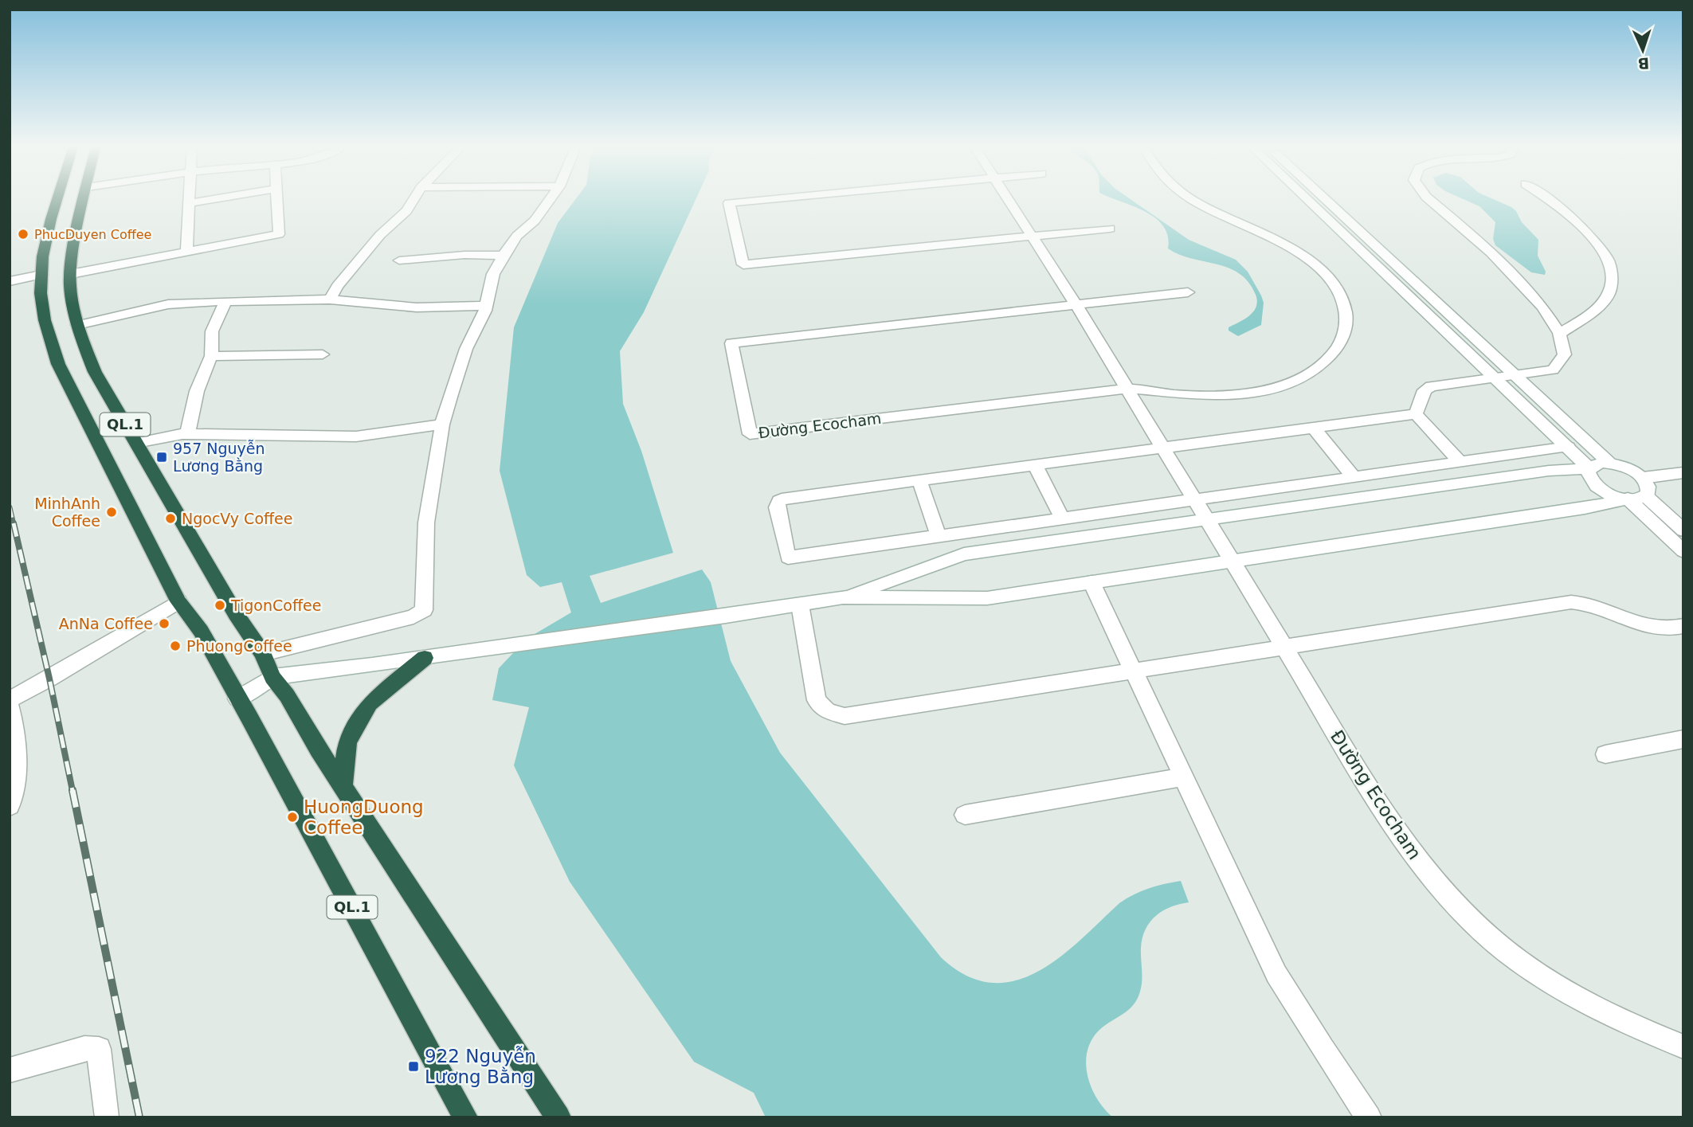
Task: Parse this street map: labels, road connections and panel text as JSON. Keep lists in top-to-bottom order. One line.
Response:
{"streets":{"highway":["QL.1"],"street":["Đường Ecocham"]},"places":{"other":["PhucDuyen Coffee","MinhAnh Coffee","NgocVy Coffee","TigonCoffee","AnNa Coffee","PhuongCoffee","HuongDuong Coffee"],"transit":["957 Nguyễn Lương Bằng","922 Nguyễn Lương Bằng"]},"north":"bottom"}
